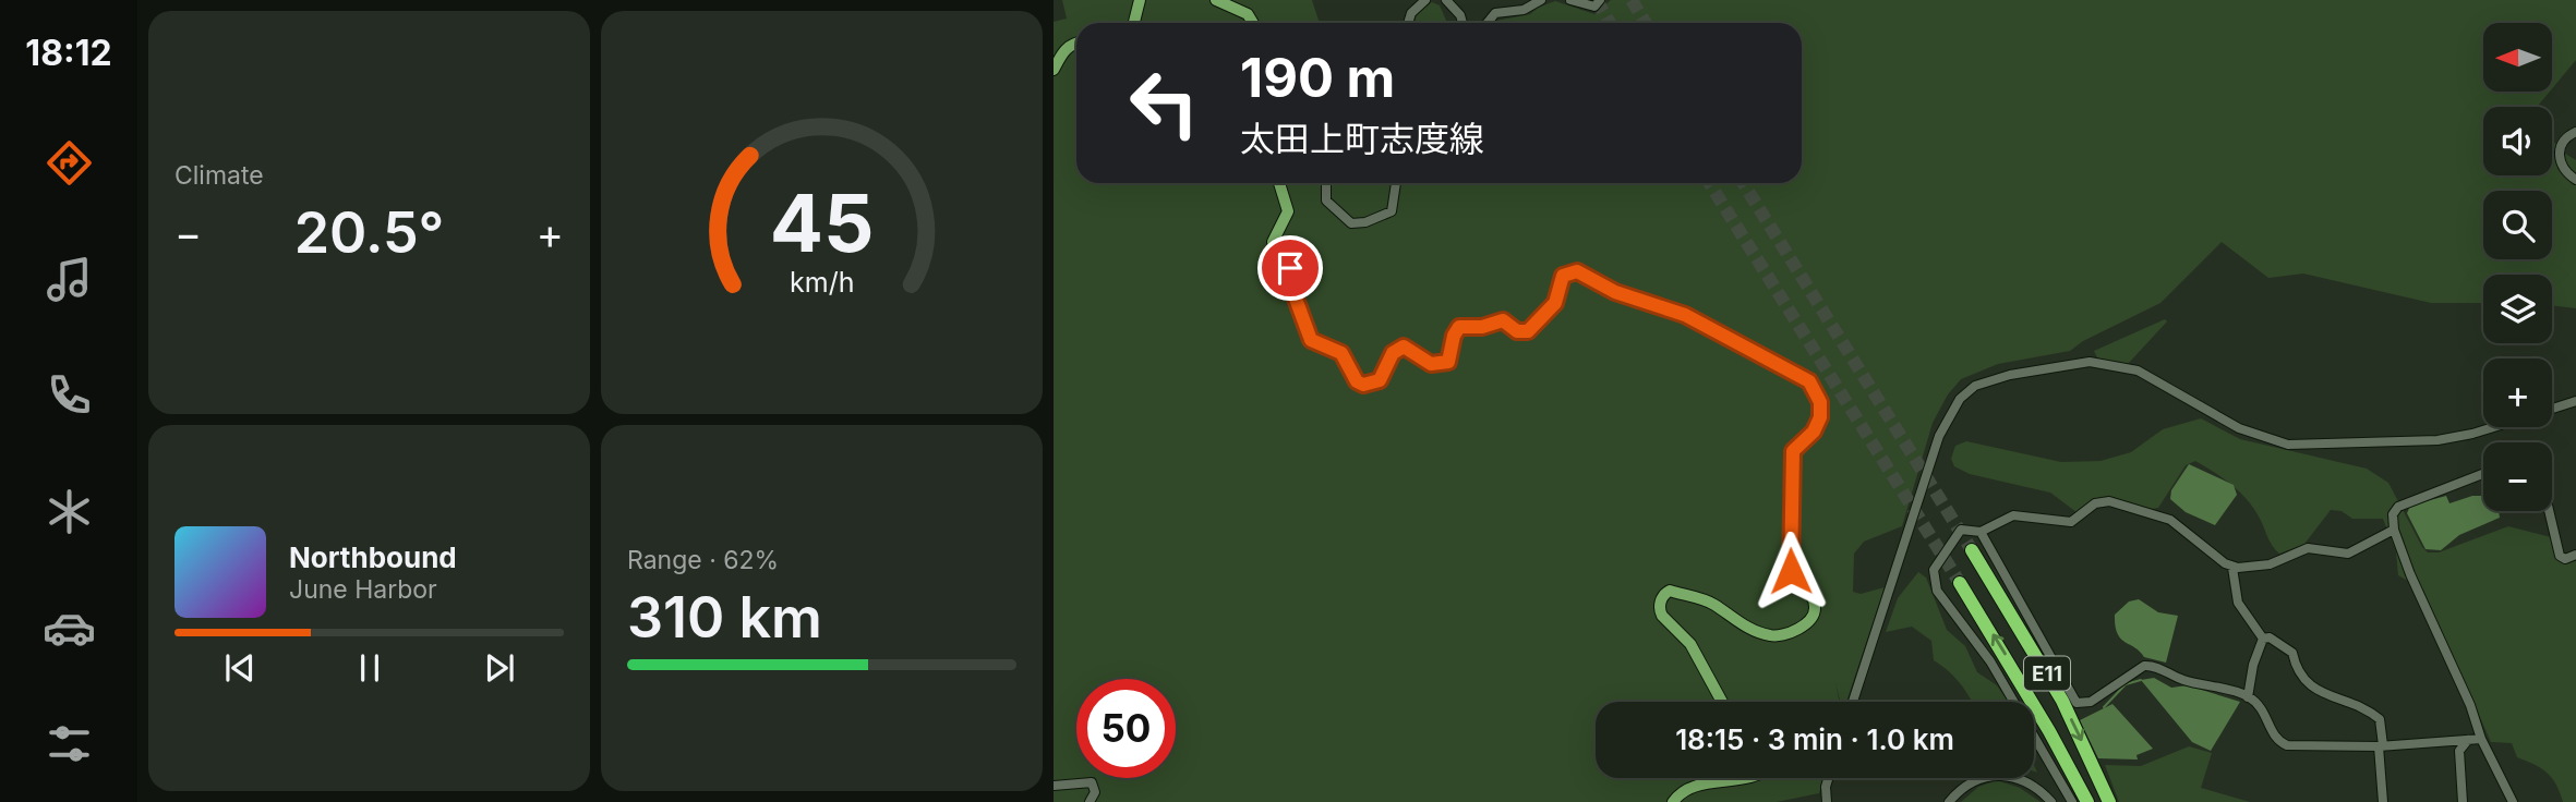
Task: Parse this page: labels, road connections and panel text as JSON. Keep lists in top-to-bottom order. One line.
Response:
{"streets":{"highway":["E11"]},"north":"left","page":{"tabs":"18:12","tile":["Climate",["Range · 62%","310 km"]],"map_buttons":["+","−"],"turn":["190 m","太田上町志度線"],"heat":["−","20.5°","+"],"song":["Northbound","June Harbor"],"limit":"50","trip":"18:15 · 3 min · 1.0 km","gauge":["45","km/h"]}}
